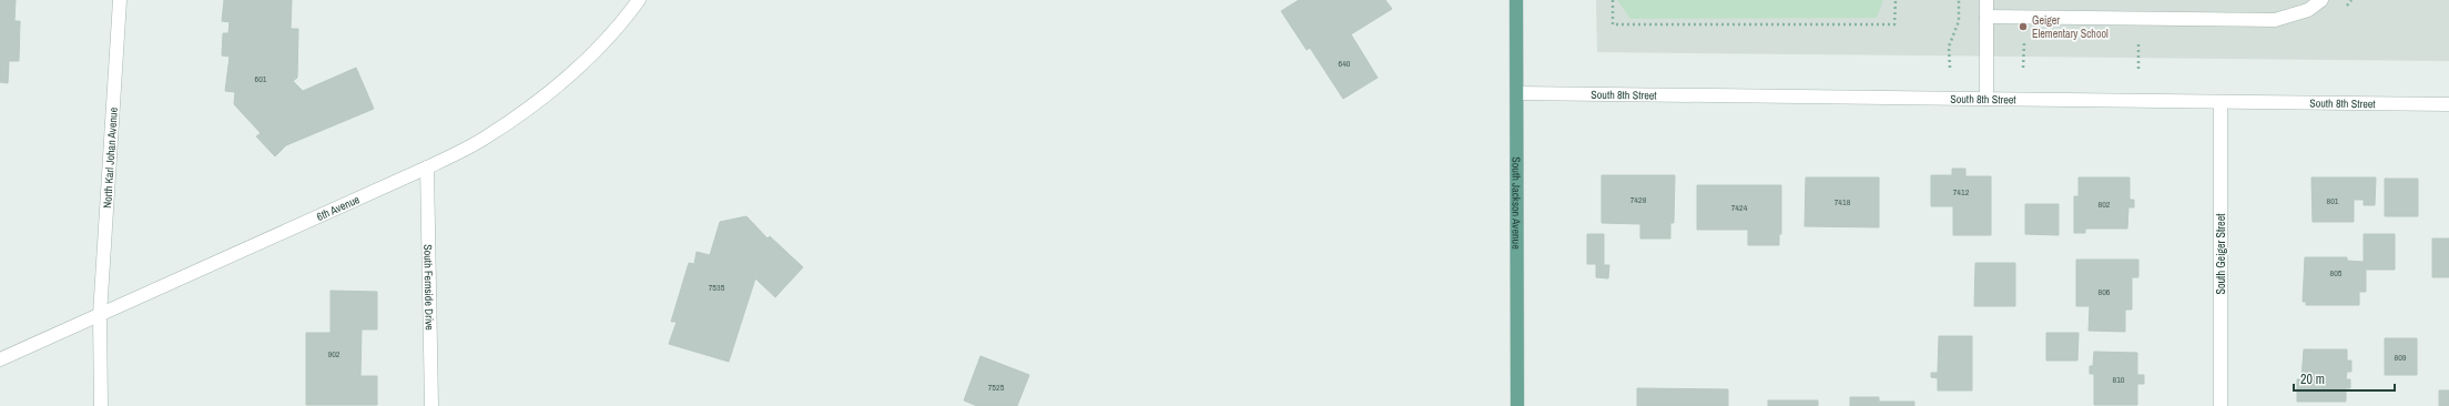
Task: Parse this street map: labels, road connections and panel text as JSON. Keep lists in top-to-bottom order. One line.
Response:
{"streets":{"main road":["South Jackson Avenue"],"street":["South 8th Street","North Karl Johan Avenue","6th Avenue","South Geiger Street","South Fernside Drive"]},"crossings":[["South 8th Street","South Jackson Avenue"],["South 8th Street","South Geiger Street"],["North Karl Johan Avenue","6th Avenue"],["6th Avenue","South Fernside Drive"]],"places":["Geiger Elementary School"],"house_numbers":["640","601","7412","7428","801","7418","802","7424","805","7535","806","902","809","810","7525"],"scale_bar":"20 m"}
